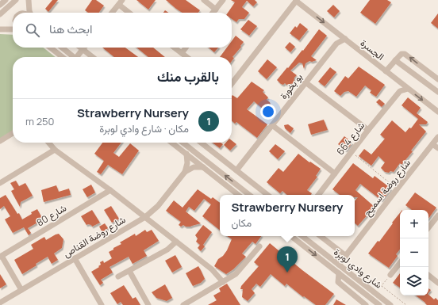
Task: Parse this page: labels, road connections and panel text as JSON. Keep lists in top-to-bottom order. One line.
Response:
{"streets":{"street":["الجسرة","بو بخورة","شارع 664","شارع روضة اسميح","شارع 80","شارع روضة القناص","شارع وادي لوبرة"]},"crossings":[["الجسرة","بو بخورة"],["شارع روضة اسميح","شارع وادي لوبرة"],["شارع 80","شارع روضة القناص"]],"one_way":["الجسرة"],"page":{"search":"ابحث هنا","heading":"بالقرب منك","list":[{"mark":"1","name":"Strawberry Nursery","note":"مكان · شارع وادي لوبرة","value":"250 m"}],"popup":["Strawberry Nursery","مكان"],"map_buttons":["+","−"],"pins":"1"}}
